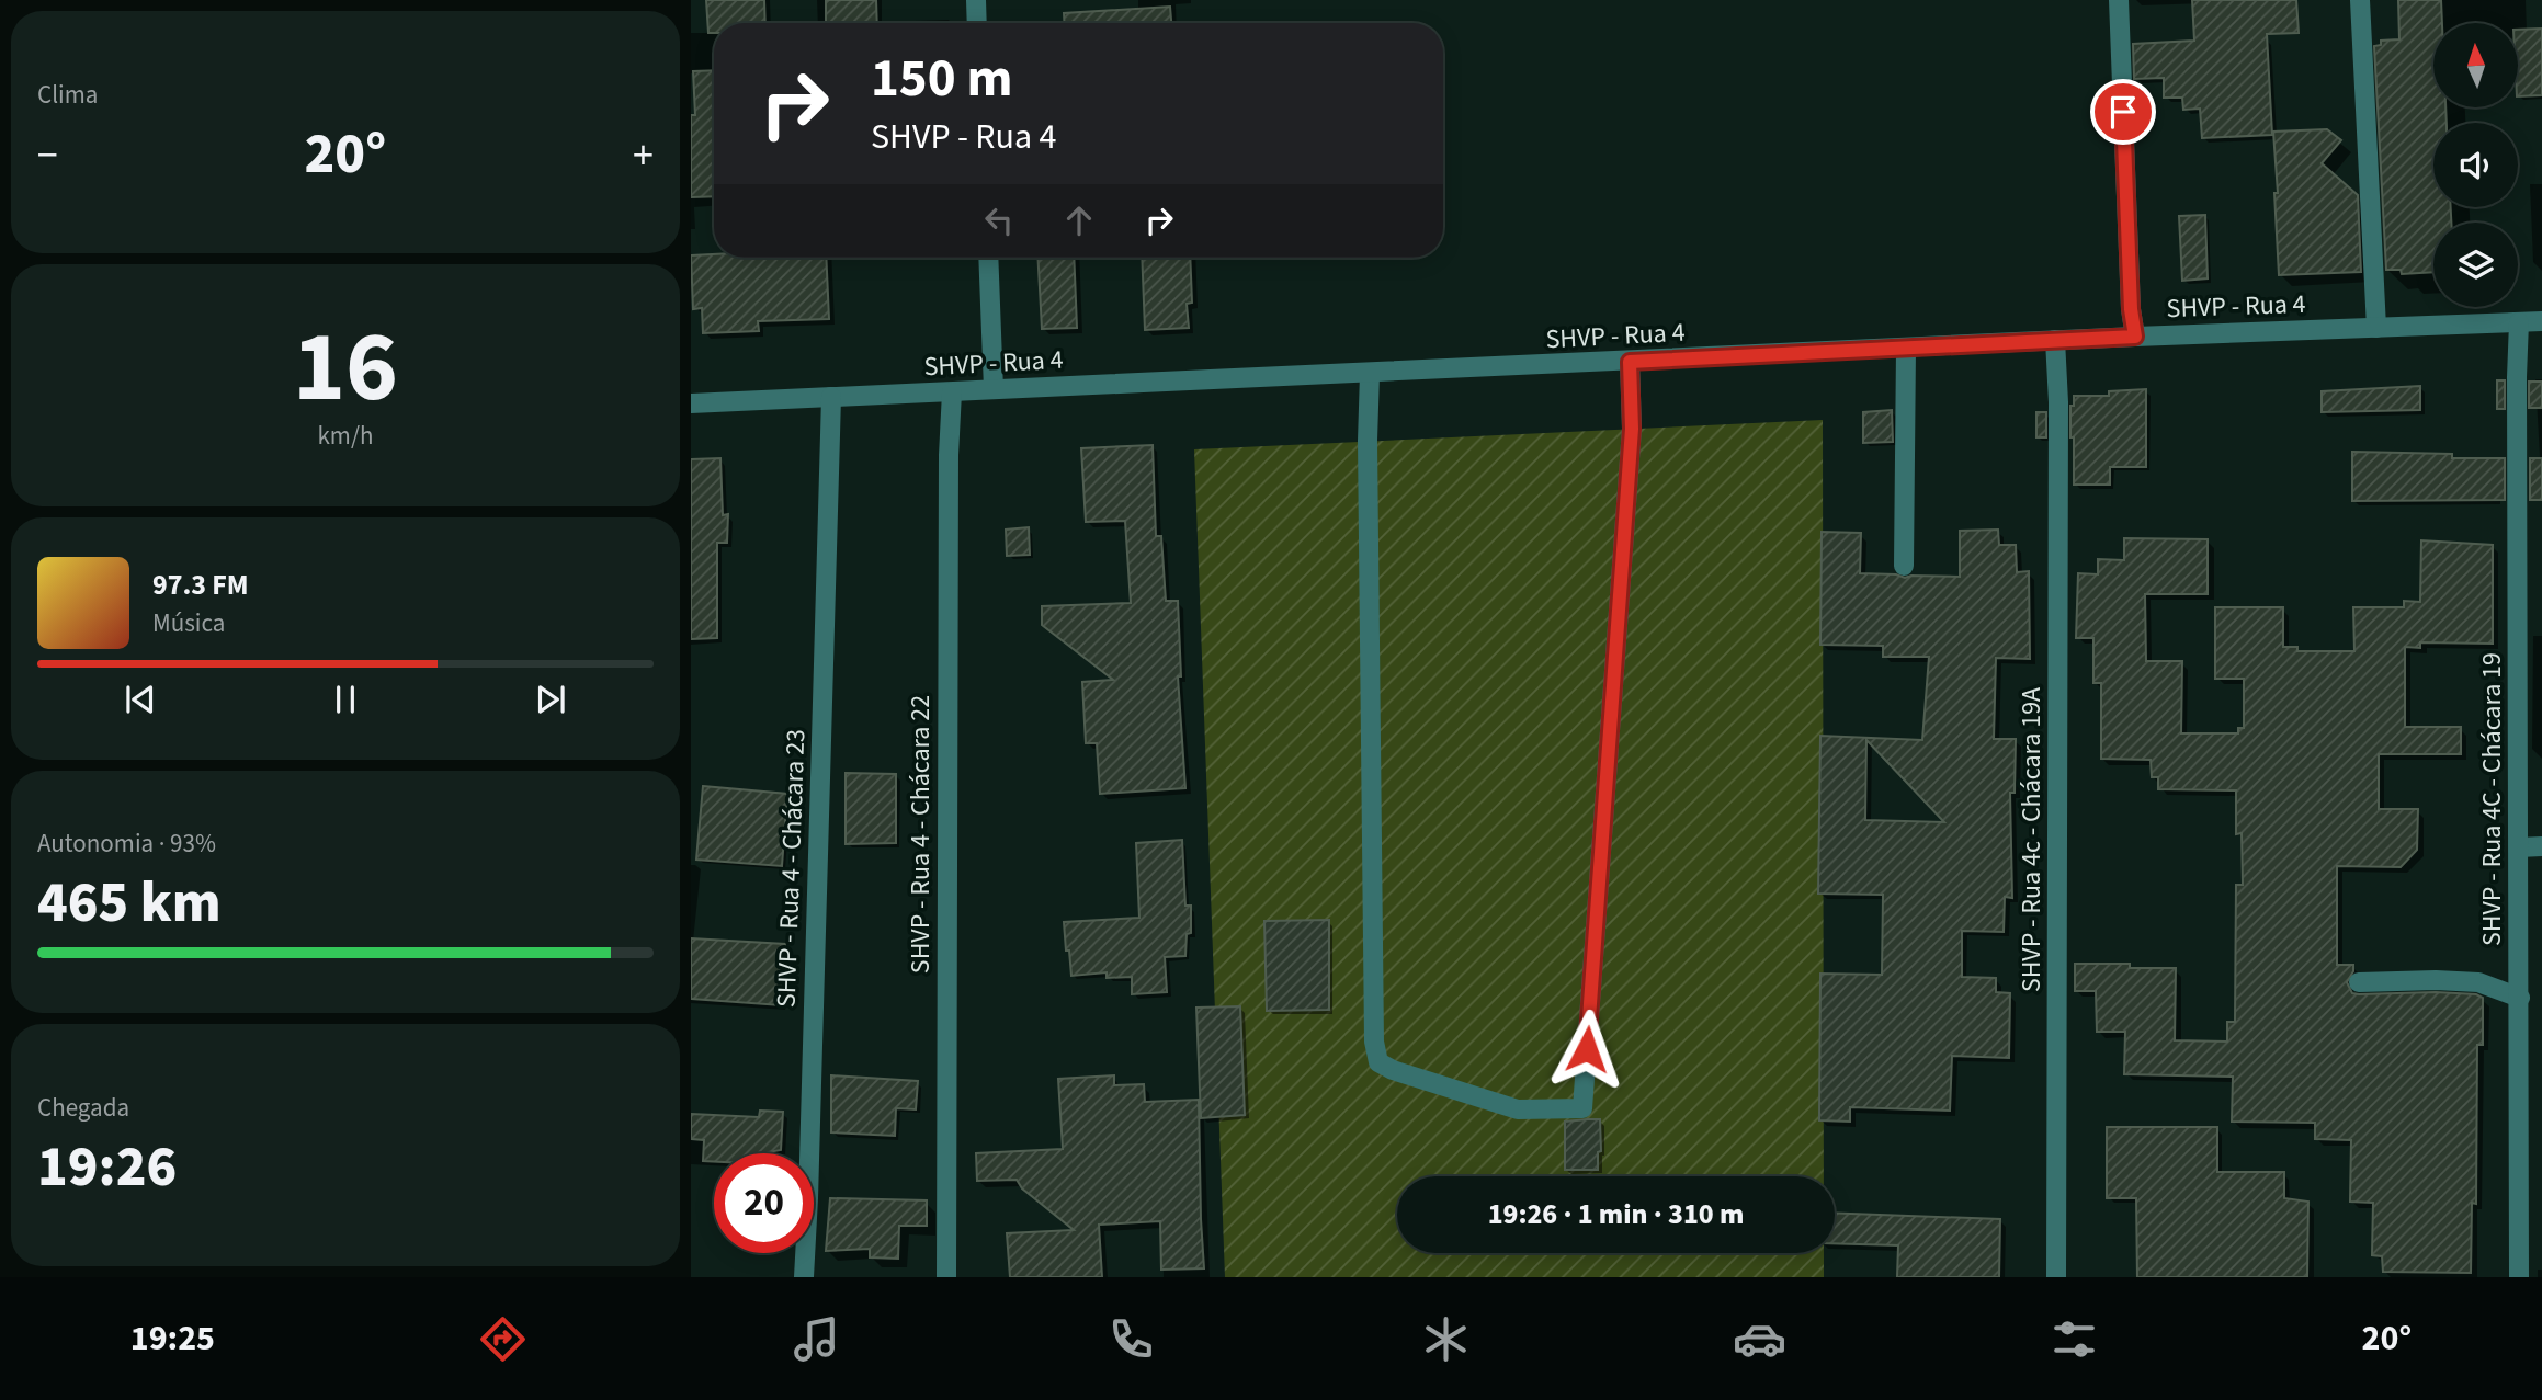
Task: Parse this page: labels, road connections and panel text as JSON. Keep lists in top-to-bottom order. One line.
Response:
{"streets":{"street":["SHVP - Rua 4","SHVP - Rua 4C - Chácara 19","SHVP - Rua 4 - Chácara 22","SHVP - Rua 4c - Chácara 19A","SHVP - Rua 4 - Chácara 23"]},"crossings":[["SHVP - Rua 4","SHVP - Rua 4C - Chácara 19"],["SHVP - Rua 4","SHVP - Rua 4 - Chácara 22"],["SHVP - Rua 4","SHVP - Rua 4c - Chácara 19A"],["SHVP - Rua 4","SHVP - Rua 4 - Chácara 23"]],"north":"top","page":{"tile":["Clima",["16","km/h"],["Autonomia · 93%","465 km"],["Chegada","19:26"]],"turn":["150 m","SHVP - Rua 4"],"heat":["−","20°","+"],"song":["97.3 FM","Música"],"limit":"20","trip":"19:26 · 1 min · 310 m","tabs":["19:25","20°"]}}
